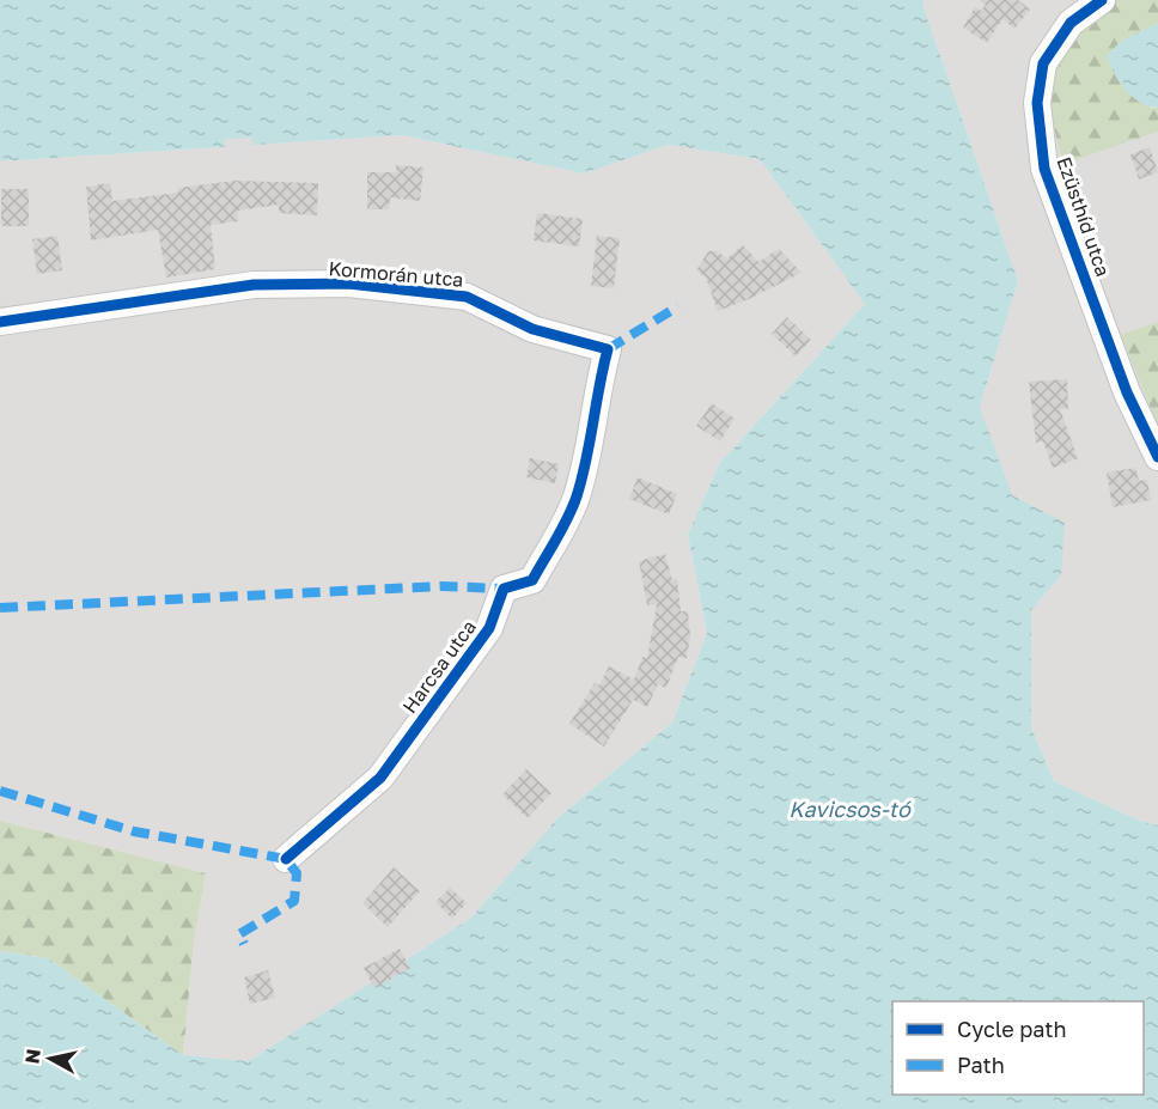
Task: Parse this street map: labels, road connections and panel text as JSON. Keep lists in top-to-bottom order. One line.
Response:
{"streets":{"street":["Ezüsthíd utca","Kormorán utca","Harcsa utca"]},"crossings":[["Kormorán utca","Harcsa utca"]],"water":["Kavicsos-tó"],"legend":["Cycle path","Path"],"north":"left"}
